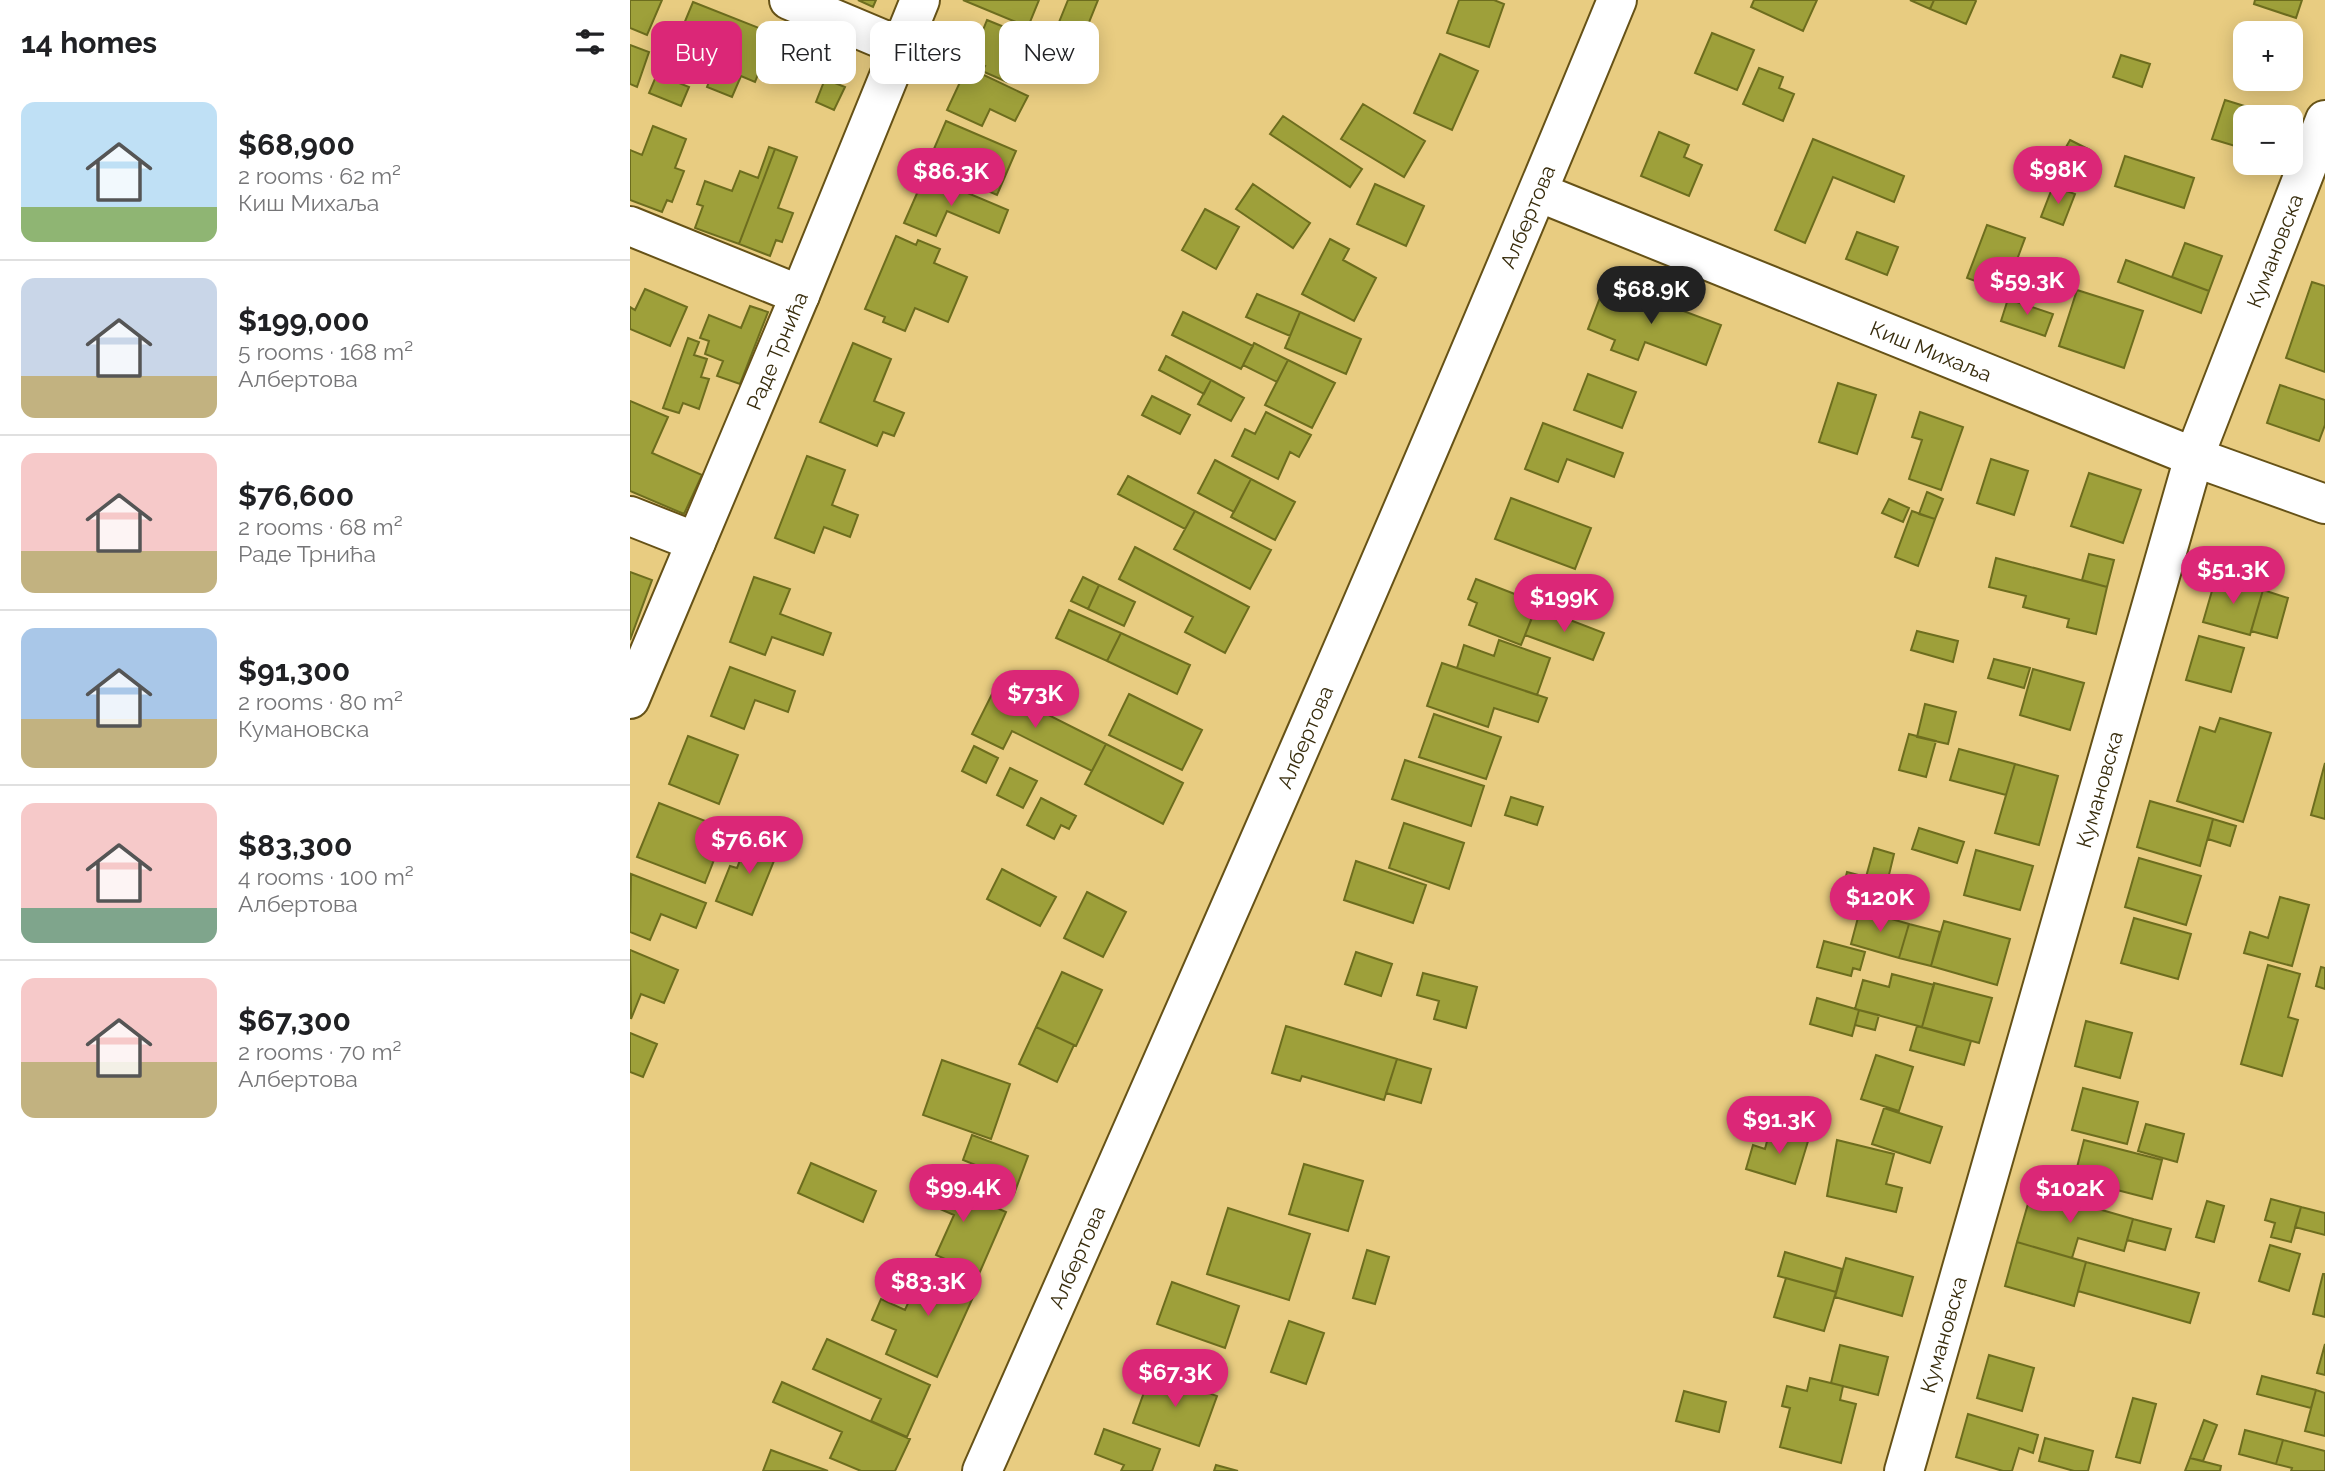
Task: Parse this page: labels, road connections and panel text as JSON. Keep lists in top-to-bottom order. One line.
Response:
{"streets":{"street":["Албертова","Кумановска","Раде Трнића","Киш Михаља"]},"crossings":[["Албертова","Киш Михаља"],["Кумановска","Киш Михаља"]],"page":{"heading":"14 homes","map_buttons":["+","−"],"chip":["Buy","Rent","Filters","New"],"list":[{"name":"$68,900","note":"2 rooms · 62 m² · Киш Михаља"},{"name":"$199,000","note":"5 rooms · 168 m² · Албертова"},{"name":"$76,600","note":"2 rooms · 68 m² · Раде Трнића"},{"name":"$91,300","note":"2 rooms · 80 m² · Кумановска"},{"name":"$83,300","note":"4 rooms · 100 m² · Албертова"},{"name":"$67,300","note":"2 rooms · 70 m² · Албертова"}],"price":["$98K","$86.3K","$59.3K","$68.9K","$51.3K","$199K","$73K","$76.6K","$120K","$91.3K","$99.4K","$102K","$83.3K","$67.3K"]}}
